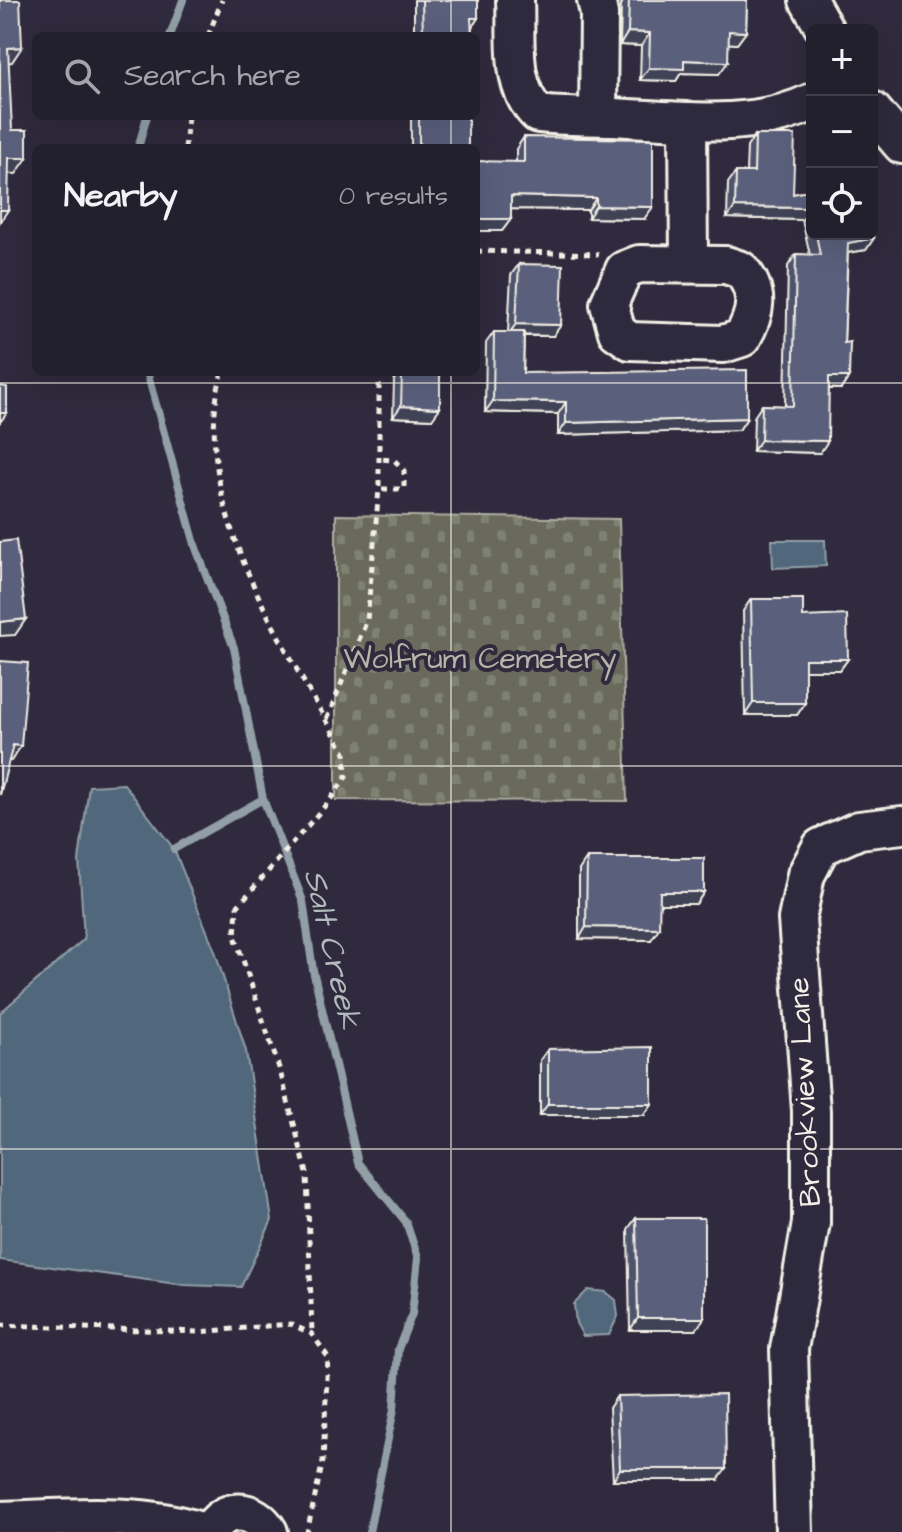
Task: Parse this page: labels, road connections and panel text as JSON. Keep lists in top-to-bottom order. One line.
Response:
{"streets":{"street":["Brookview Lane"]},"water":["Salt Creek"],"parks":["Wolfrum Cemetery"],"page":{"map_buttons":["+","−"],"search":"Search here","heading":["Nearby","0 results"]}}
